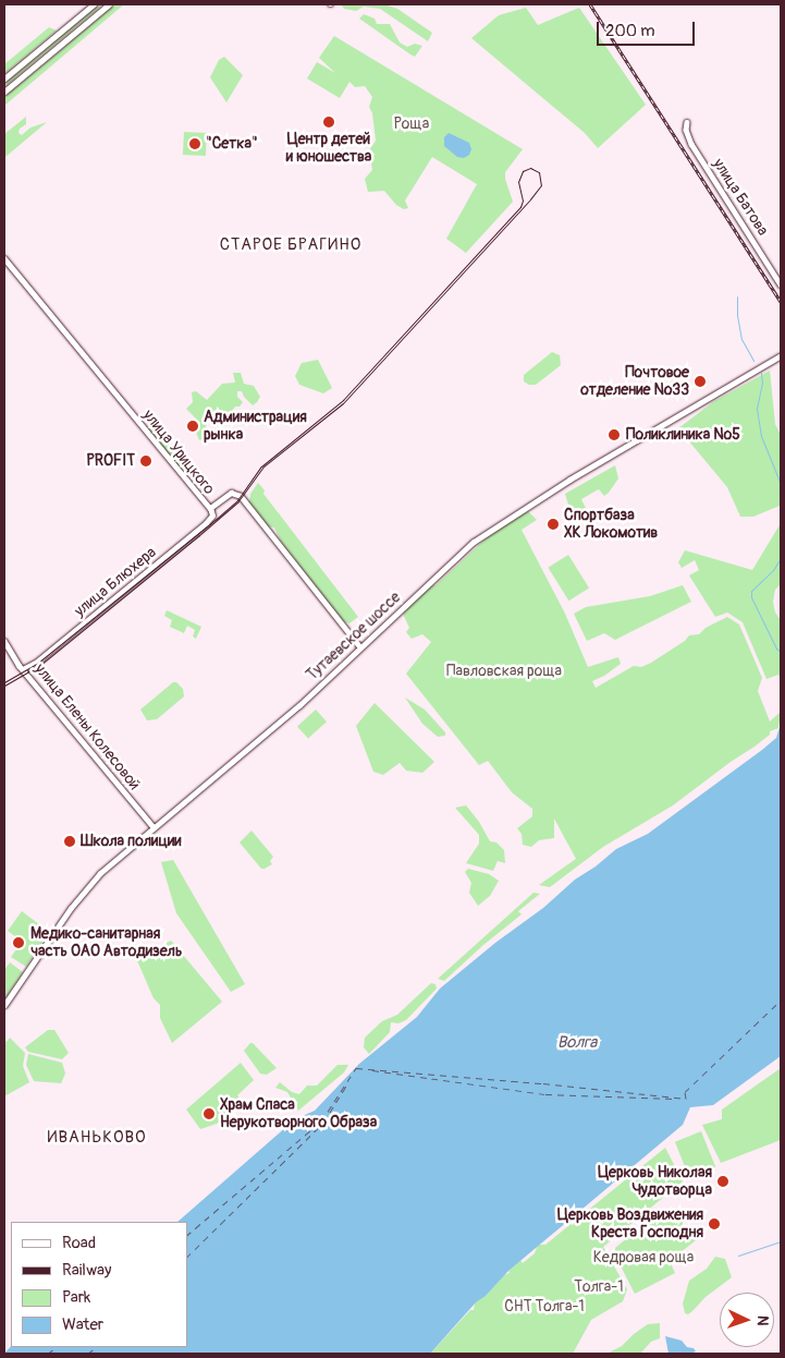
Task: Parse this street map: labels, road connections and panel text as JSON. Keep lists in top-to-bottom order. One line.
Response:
{"streets":{"main road":["Тутаевское шоссе"],"street":["улица Батова","улица Урицкого","улица Блюхера","улица Елены Колесовой"]},"crossings":[["улица Урицкого","улица Блюхера"],["улица Урицкого","Тутаевское шоссе"],["улица Блюхера","улица Елены Колесовой"],["Тутаевское шоссе","улица Елены Колесовой"]],"districts":["СТАРОЕ БРАГИНО","ИВАНЬКОВО"],"water":["Волга"],"parks":["Роща","Павловская роща","Кедровая роща","Толга-1","СНТ Толга-1"],"places":["Центр детей и юношества","\"Сетка\"","Почтовое отделение №33","Администрация рынка","Поликлиника №5","PROFIT","Спортбаза ХК Локомотив","Школа полиции","Медико-санитарная часть ОАО Автодизель","Храм Спаса Нерукотворного Образа","Церковь Николая Чудотворца","Церковь Воздвижения Креста Господня"],"legend":["Road","Railway","Park","Water"],"scale_bar":"200 m","north":"right"}
